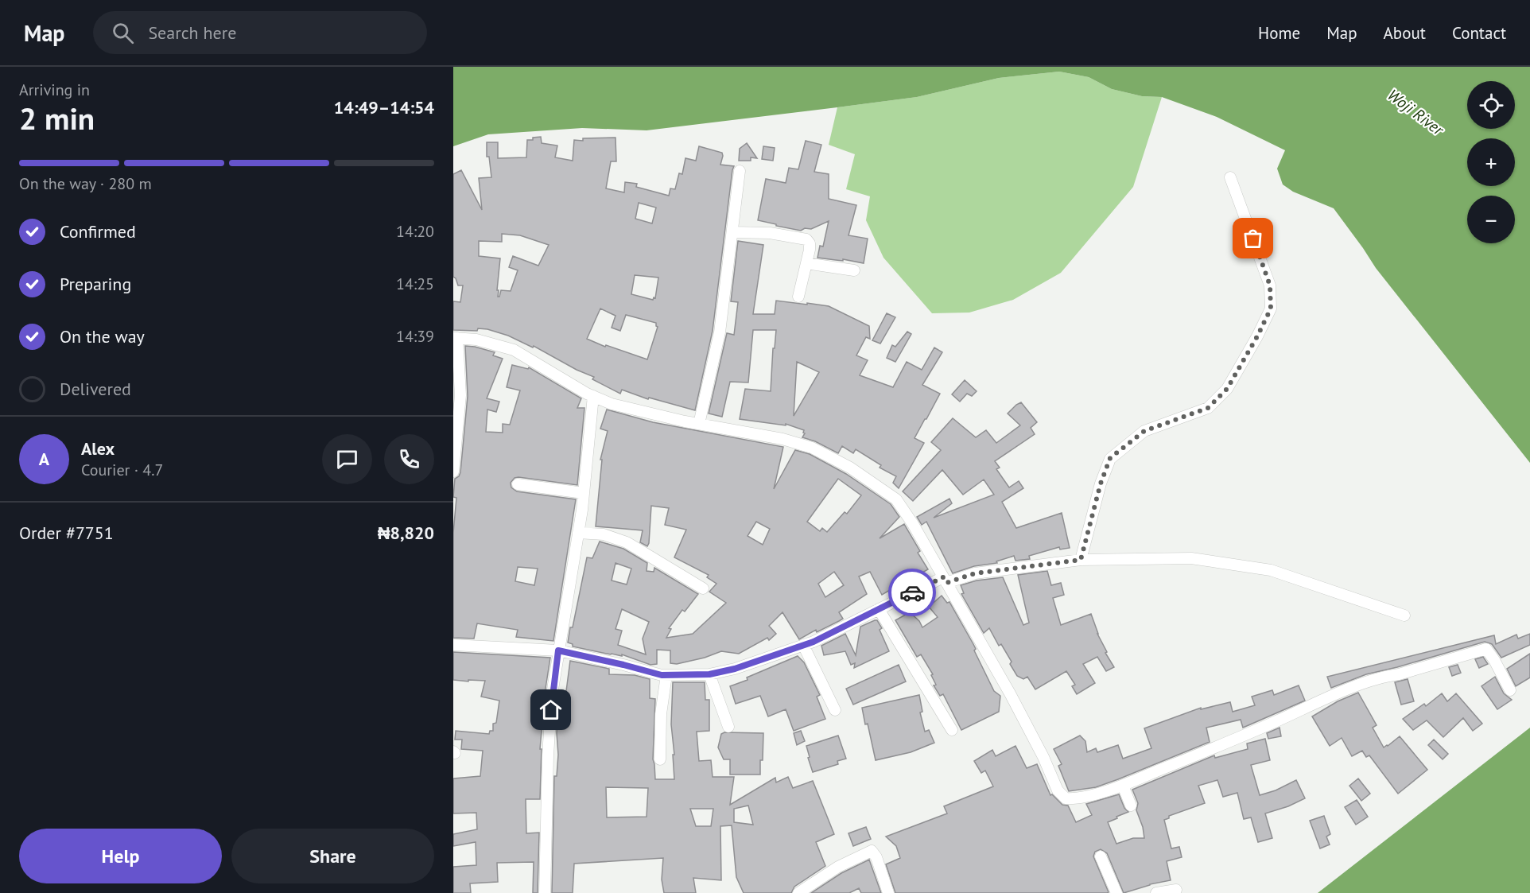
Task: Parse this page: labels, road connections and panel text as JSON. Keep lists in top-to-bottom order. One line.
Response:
{"water":["Woji River"],"page":{"header":"Map","search":"Search here","nav":["Home","Map","About","Contact"],"heading":["2 min","Arriving in","14:49–14:54"],"panel":["Alex","Courier · 4.7","Order #7751","₦8,820"],"map_buttons":["+","−"],"bar":"On the way · 280 m","list":[["Confirmed","14:20"],["Preparing","14:25"],["On the way","14:39"],"Delivered"],"round":"A","buttons":["Help","Share"]}}
